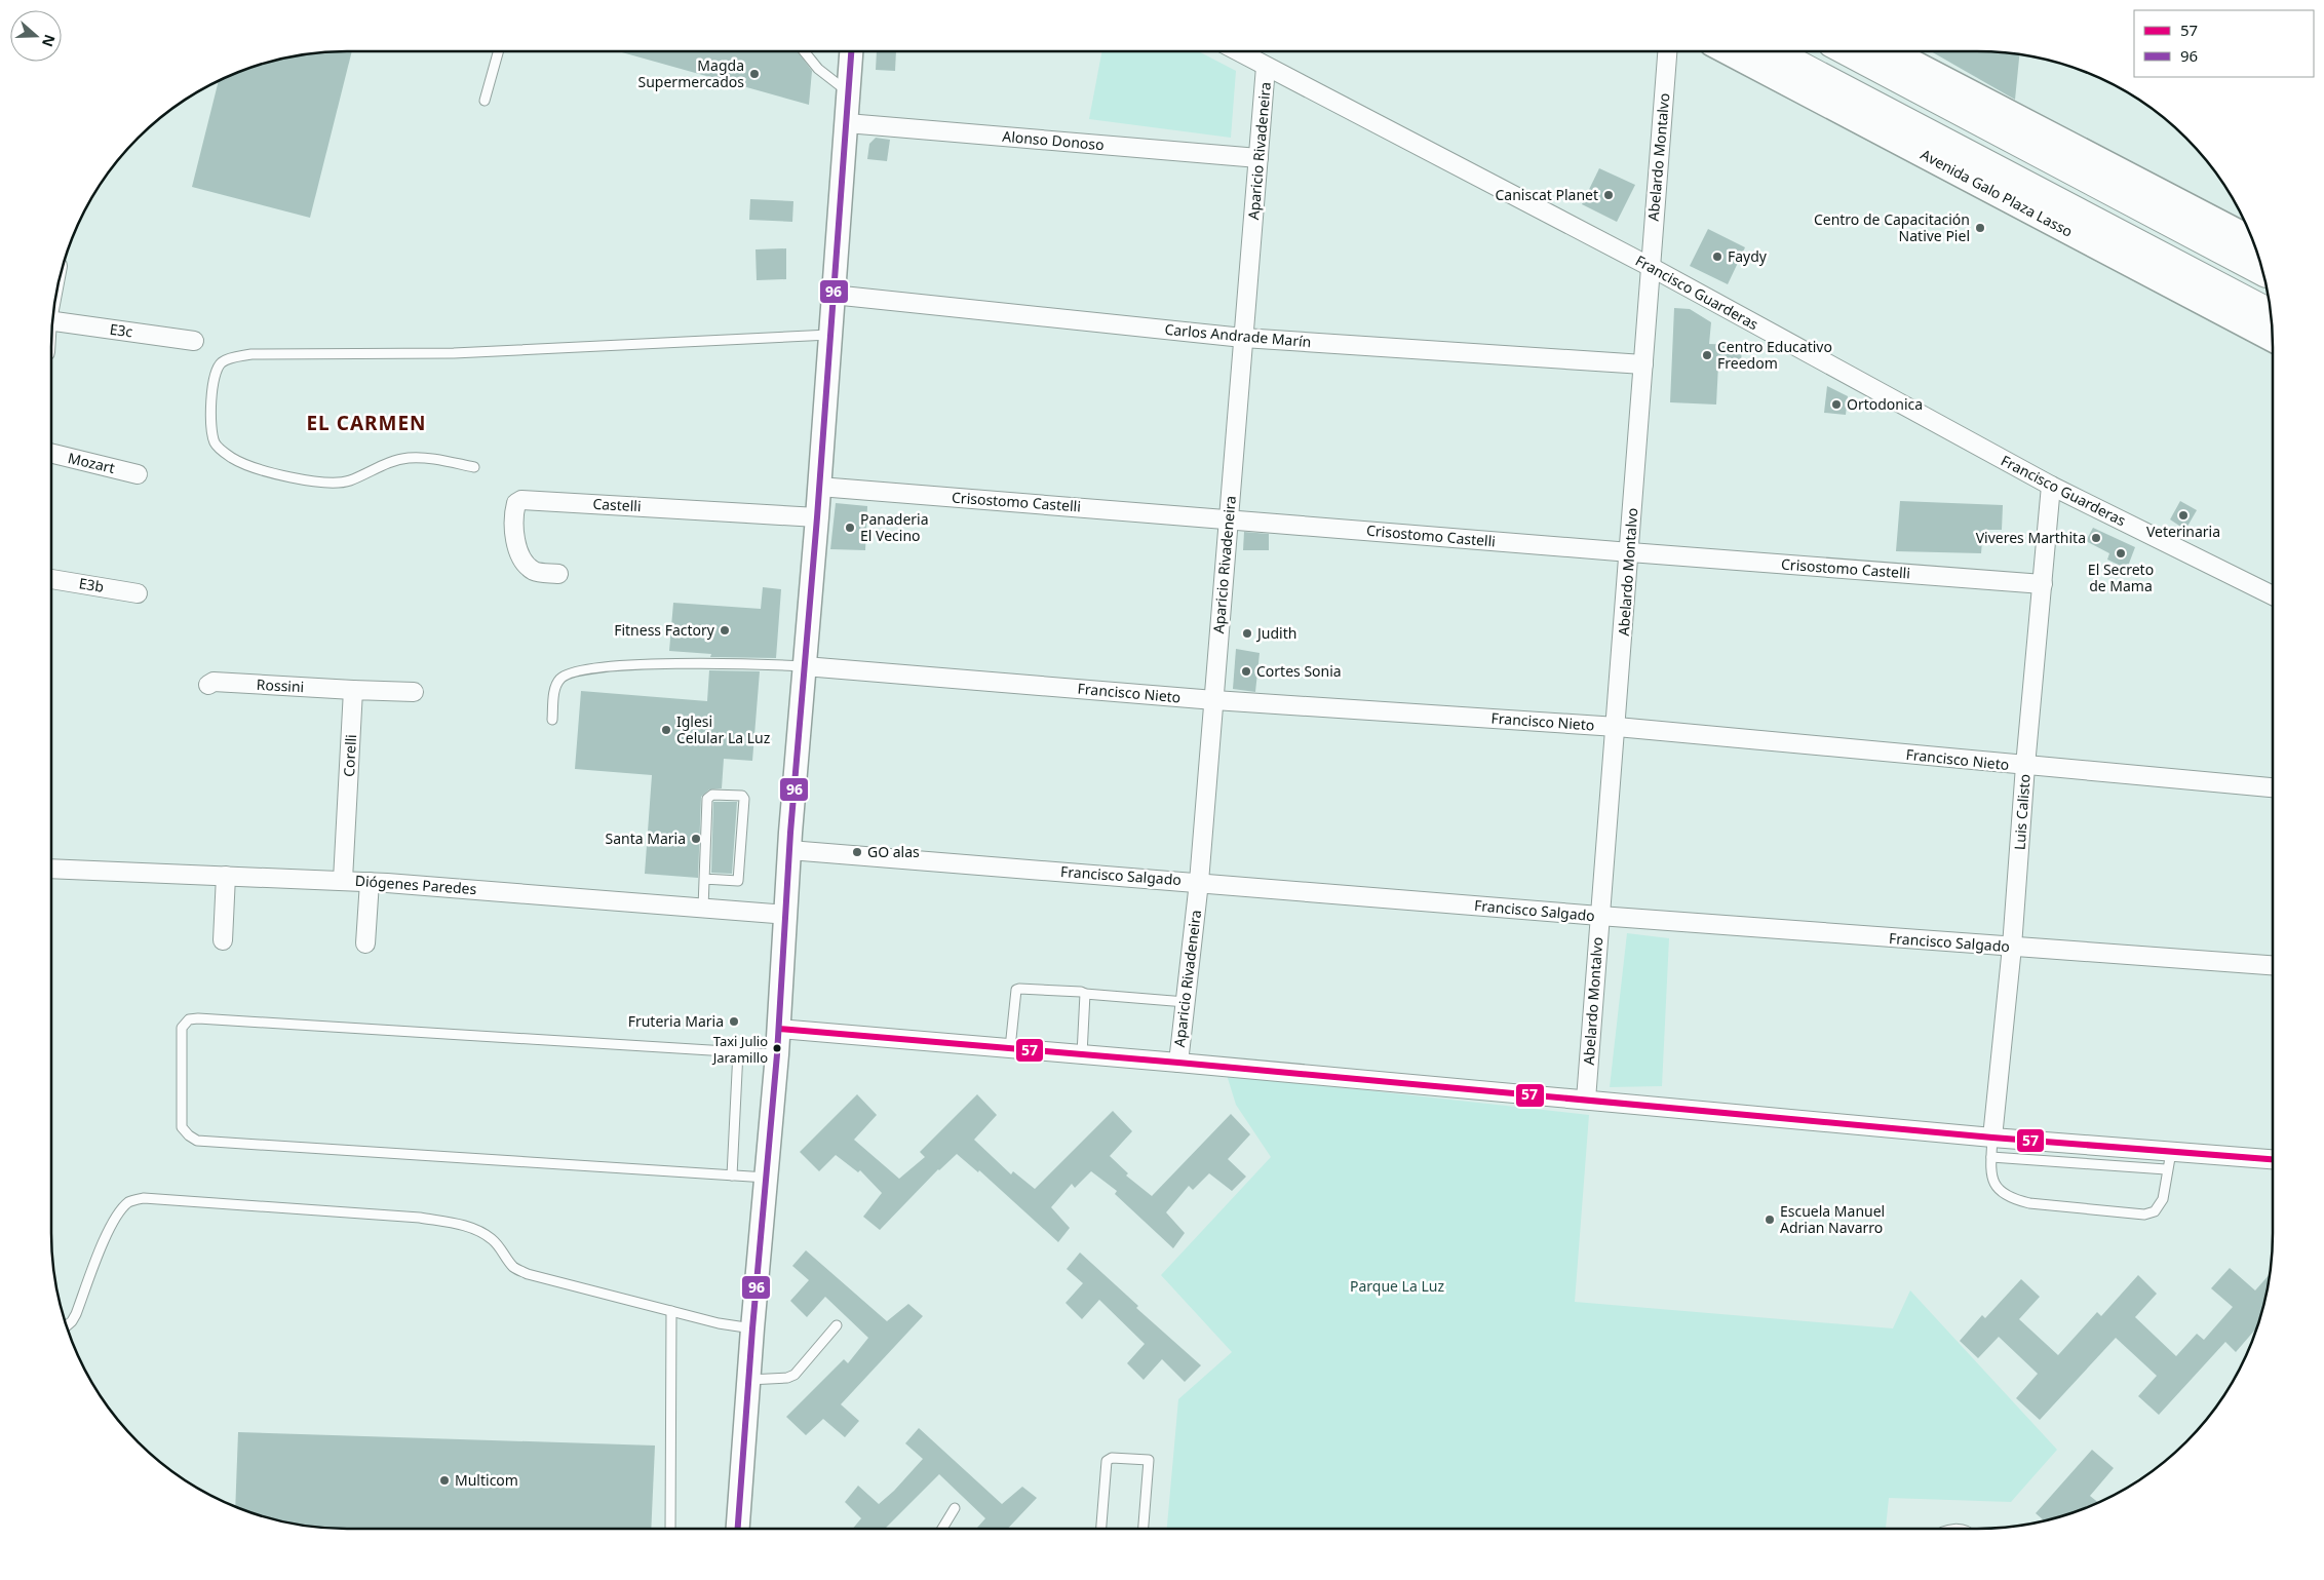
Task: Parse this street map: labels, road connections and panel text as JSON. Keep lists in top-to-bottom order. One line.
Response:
{"streets":{"main road":["Avenida Galo Plaza Lasso"],"street":["Alonso Donoso","Aparicio Rivadeneira","Abelardo Montalvo","Francisco Guarderas","E3c","Carlos Andrade Marín","Mozart","Crisostomo Castelli","Castelli","E3b","Rossini","Francisco Nieto","Corelli","Luis Calisto","Francisco Salgado","Diógenes Paredes"]},"crossings":[["Alonso Donoso","Aparicio Rivadeneira"],["Aparicio Rivadeneira","Francisco Guarderas"],["Aparicio Rivadeneira","Carlos Andrade Marín"],["Aparicio Rivadeneira","Crisostomo Castelli"],["Aparicio Rivadeneira","Francisco Nieto"],["Aparicio Rivadeneira","Francisco Salgado"],["Abelardo Montalvo","Francisco Guarderas"],["Abelardo Montalvo","Carlos Andrade Marín"],["Abelardo Montalvo","Crisostomo Castelli"],["Abelardo Montalvo","Francisco Nieto"],["Abelardo Montalvo","Francisco Salgado"],["Francisco Guarderas","Luis Calisto"],["Crisostomo Castelli","Luis Calisto"],["Rossini","Corelli"],["Francisco Nieto","Luis Calisto"],["Corelli","Diógenes Paredes"],["Luis Calisto","Francisco Salgado"]],"districts":["EL CARMEN"],"parks":["Parque La Luz"],"places":["Magda Supermercados","Caniscat Planet","Centro de Capacitación Native Piel","Faydy","Centro Educativo Freedom","Ortodonica","Veterinaria","Panaderia El Vecino","Viveres Marthita","El Secreto de Mama","Fitness Factory","Judith","Cortes Sonia","Iglesi Celular La Luz","Santa Maria","GO alas","Fruteria Maria","Taxi Julio Jaramillo","Escuela Manuel Adrian Navarro","Multicom"],"lines":["transit line 96","transit line 57"],"legend":["57","96"],"north":"right"}
